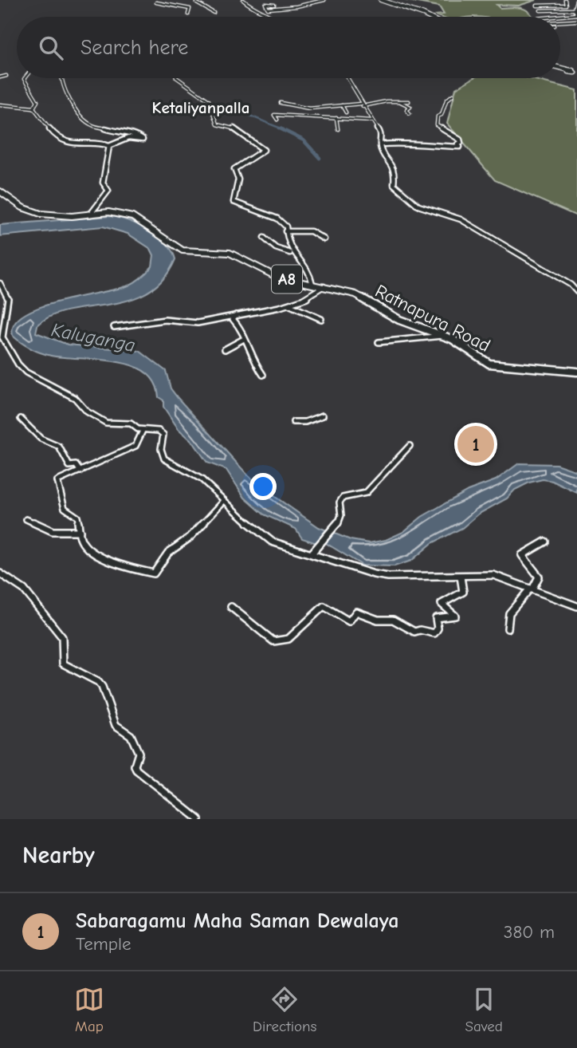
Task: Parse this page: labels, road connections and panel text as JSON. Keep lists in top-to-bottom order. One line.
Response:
{"streets":{"highway":["A8","Ratnapura Road"]},"districts":["Ketaliyanpalla"],"water":["Kaluganga"],"page":{"search":"Search here","pins":"1","heading":"Nearby","list":[{"mark":"1","name":"Sabaragamu Maha Saman Dewalaya","note":"Temple","value":"380 m"}],"nav":["Map","Directions","Saved"]}}
